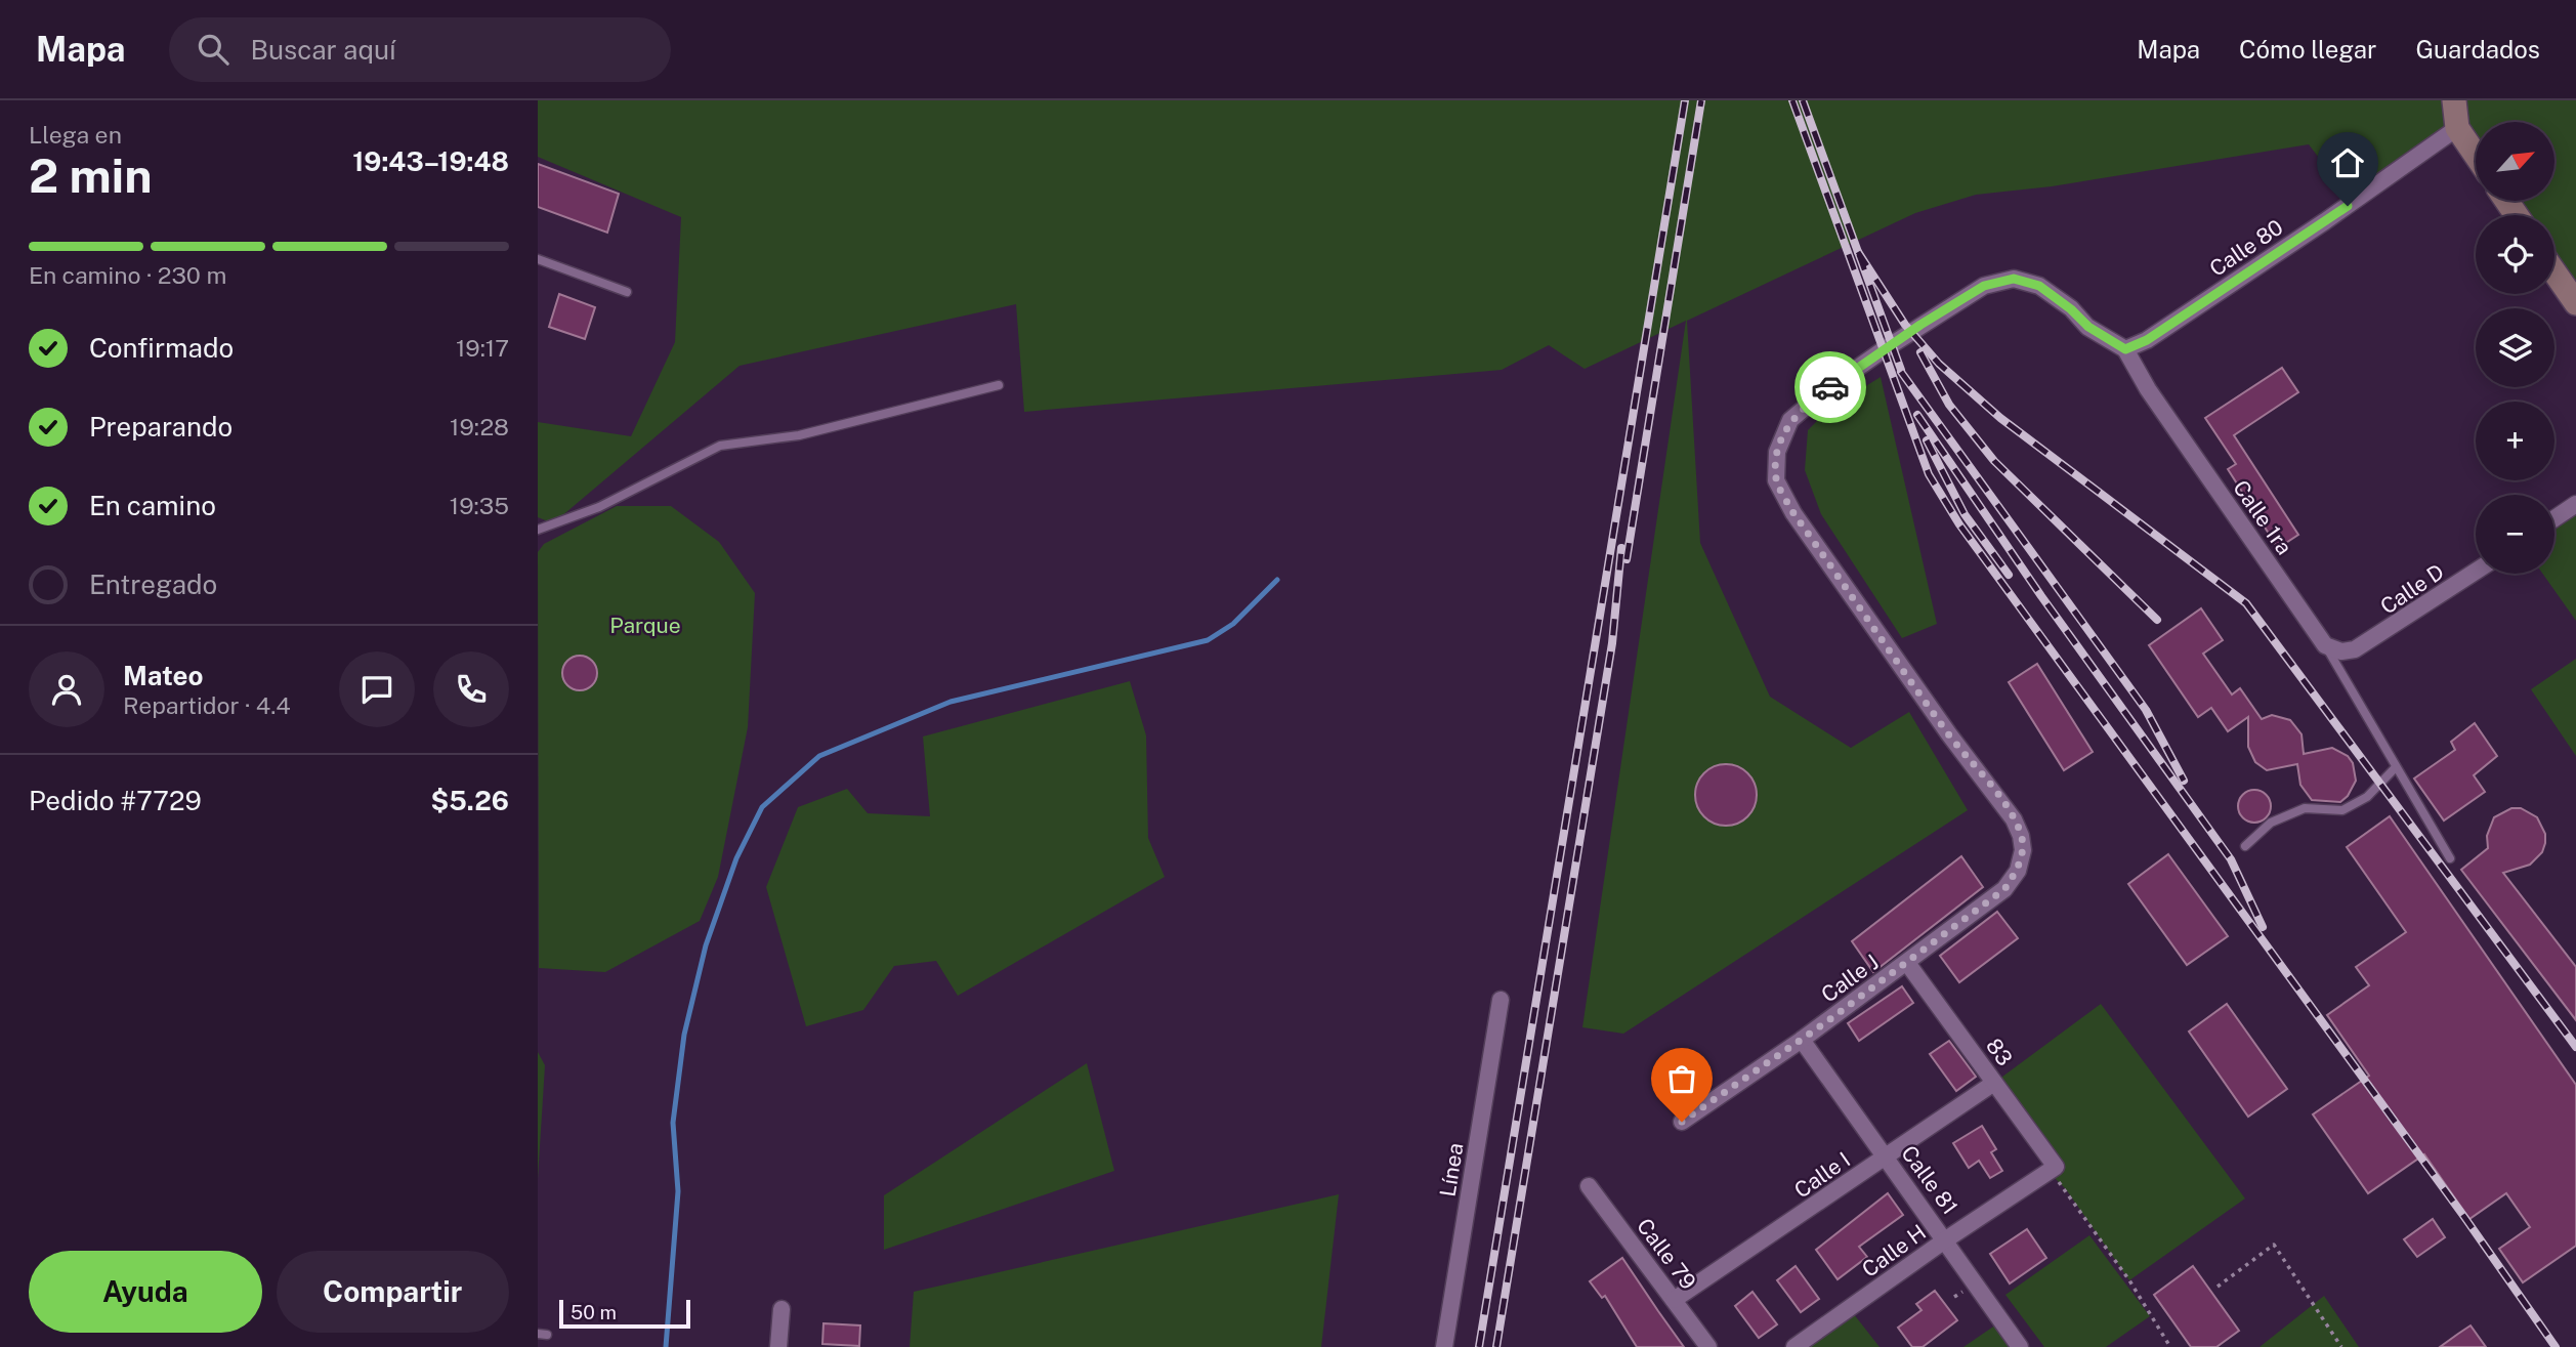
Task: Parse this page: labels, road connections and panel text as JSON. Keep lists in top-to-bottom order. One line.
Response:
{"streets":{"street":["Calle 80","Calle 1ra","Calle D","Calle J","83","Línea","Calle I","Calle 81","Calle H","Calle 79"]},"crossings":[["Calle 80","Calle 1ra"],["Calle 80","Calle J"],["Calle 1ra","Calle D"],["Calle 1ra","Calle J"],["Calle J","83"],["Calle J","Calle 81"],["83","Calle I"],["83","Calle H"],["Calle I","Calle 81"],["Calle I","Calle 79"],["Calle 81","Calle H"]],"parks":["Parque"],"scale_bar":"50 m","north":"top right","page":{"header":"Mapa","search":"Buscar aquí","nav":["Mapa","Cómo llegar","Guardados"],"heading":["2 min","Llega en","19:43–19:48"],"panel":["Mateo","Repartidor · 4.4","Pedido #7729","$5.26"],"map_buttons":["+","−"],"bar":"En camino · 230 m","list":[["Confirmado","19:17"],["Preparando","19:28"],["En camino","19:35"],"Entregado"],"buttons":["Ayuda","Compartir"],"scale":"50 m"}}
